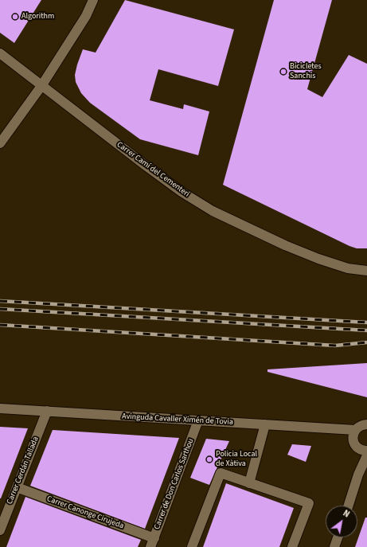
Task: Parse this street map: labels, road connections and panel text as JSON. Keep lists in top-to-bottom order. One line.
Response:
{"streets":{"street":["Carrer Camí del Cementeri","Avinguda Cavaller Ximén de Tovia","Carrer Cerdán Tallada","Carrer de Don Carlos Sarthou","Carrer Canonge Cirujeda"]},"crossings":[["Avinguda Cavaller Ximén de Tovia","Carrer Cerdán Tallada"],["Avinguda Cavaller Ximén de Tovia","Carrer de Don Carlos Sarthou"],["Carrer Cerdán Tallada","Carrer Canonge Cirujeda"],["Carrer de Don Carlos Sarthou","Carrer Canonge Cirujeda"]],"places":["Algorithm","Bicicletes Sanchis","Policia Local de Xàtiva"],"north":"top right"}
